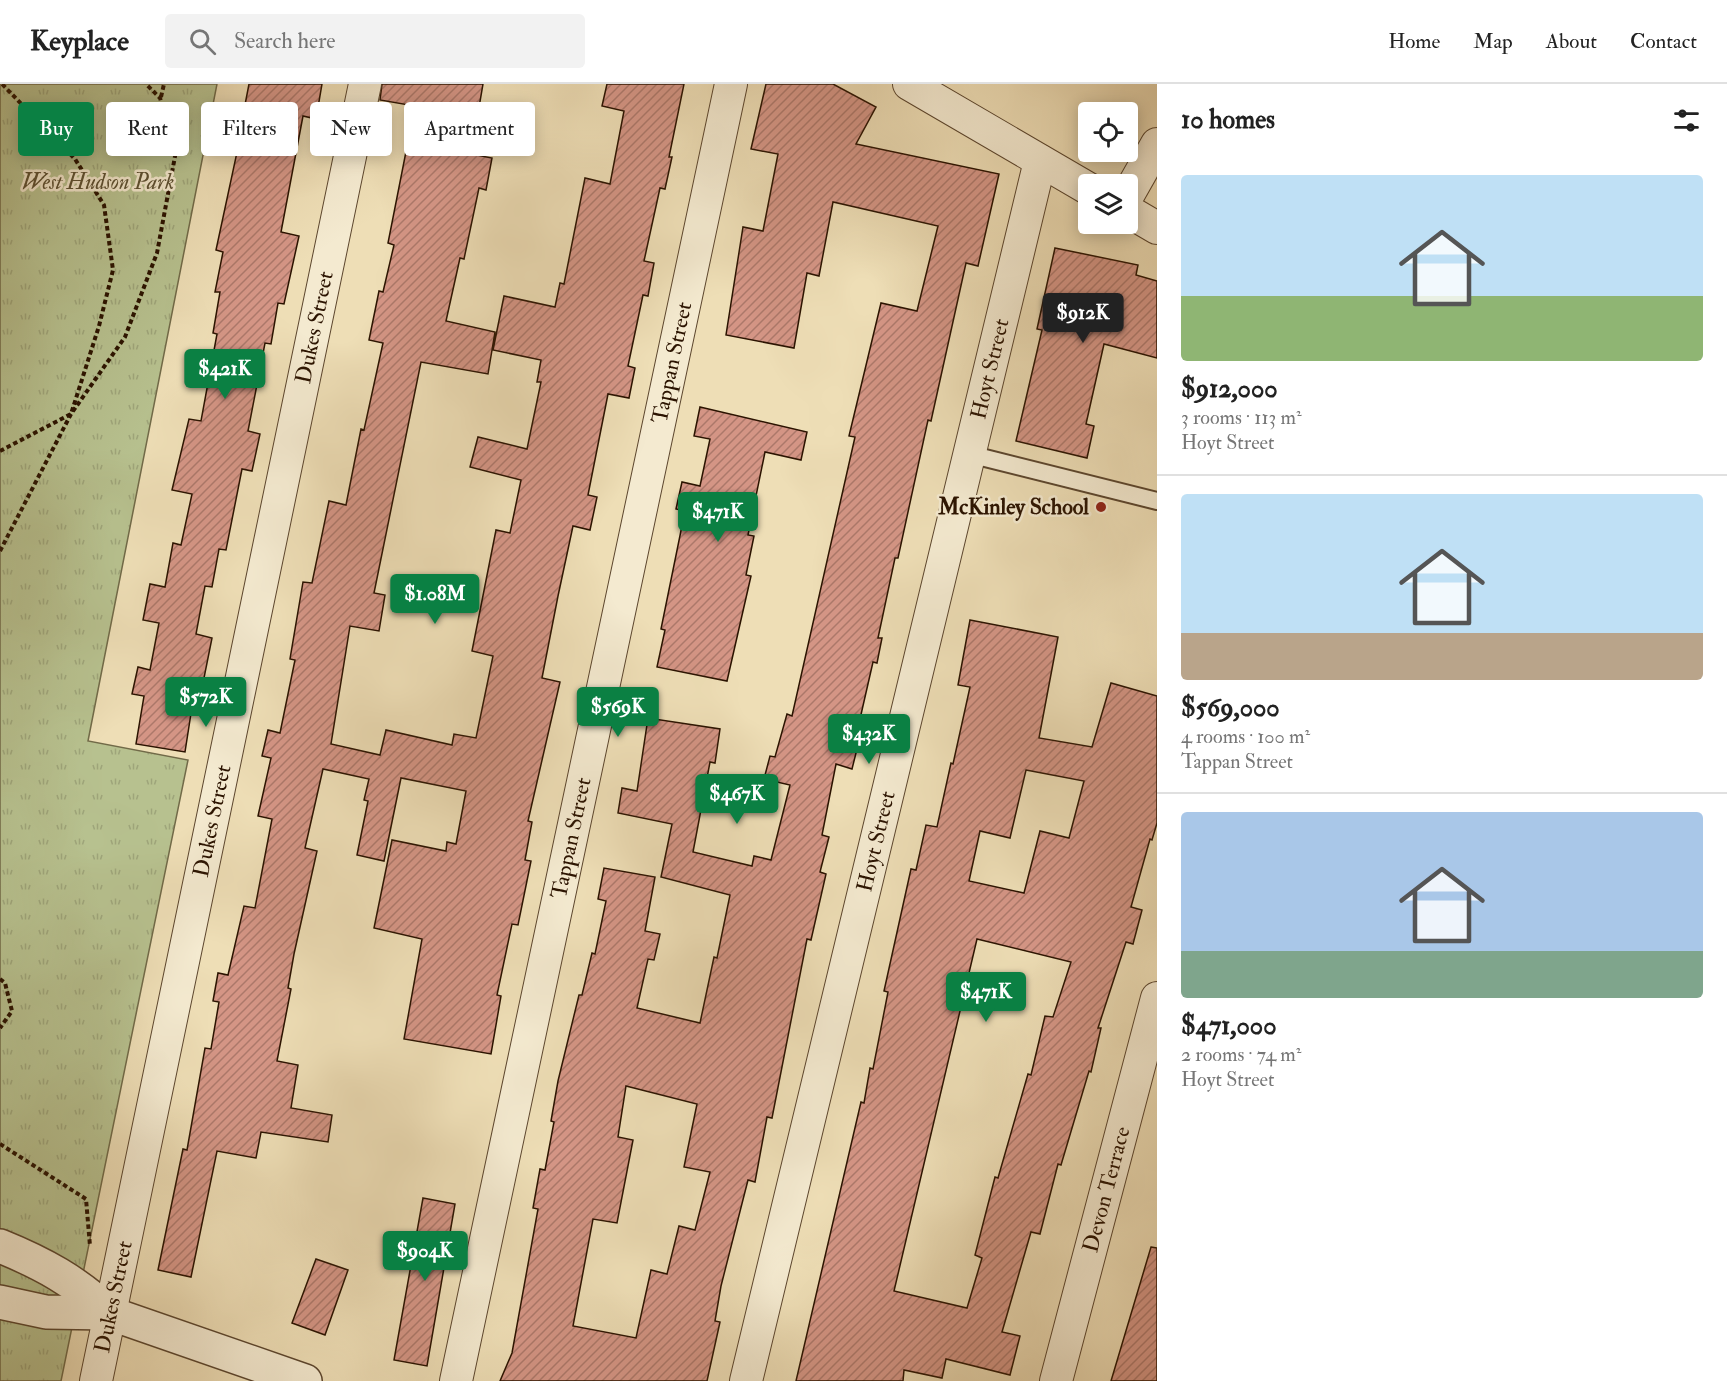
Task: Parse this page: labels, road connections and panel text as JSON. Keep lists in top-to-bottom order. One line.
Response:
{"streets":{"street":["Dukes Street","Tappan Street","Hoyt Street","Devon Terrace"]},"parks":["West Hudson Park"],"places":["McKinley School"],"page":{"header":"Keyplace","search":"Search here","nav":["Home","Map","About","Contact"],"heading":"10 homes","chip":["Buy","Rent","Filters","New","Apartment"],"list":[{"name":"$912,000","note":"3 rooms · 113 m² · Hoyt Street"},{"name":"$569,000","note":"4 rooms · 100 m² · Tappan Street"},{"name":"$471,000","note":"2 rooms · 74 m² · Hoyt Street"}],"price":["$912K","$421K","$471K","$1.08M","$572K","$569K","$432K","$467K","$471K","$904K"]}}
